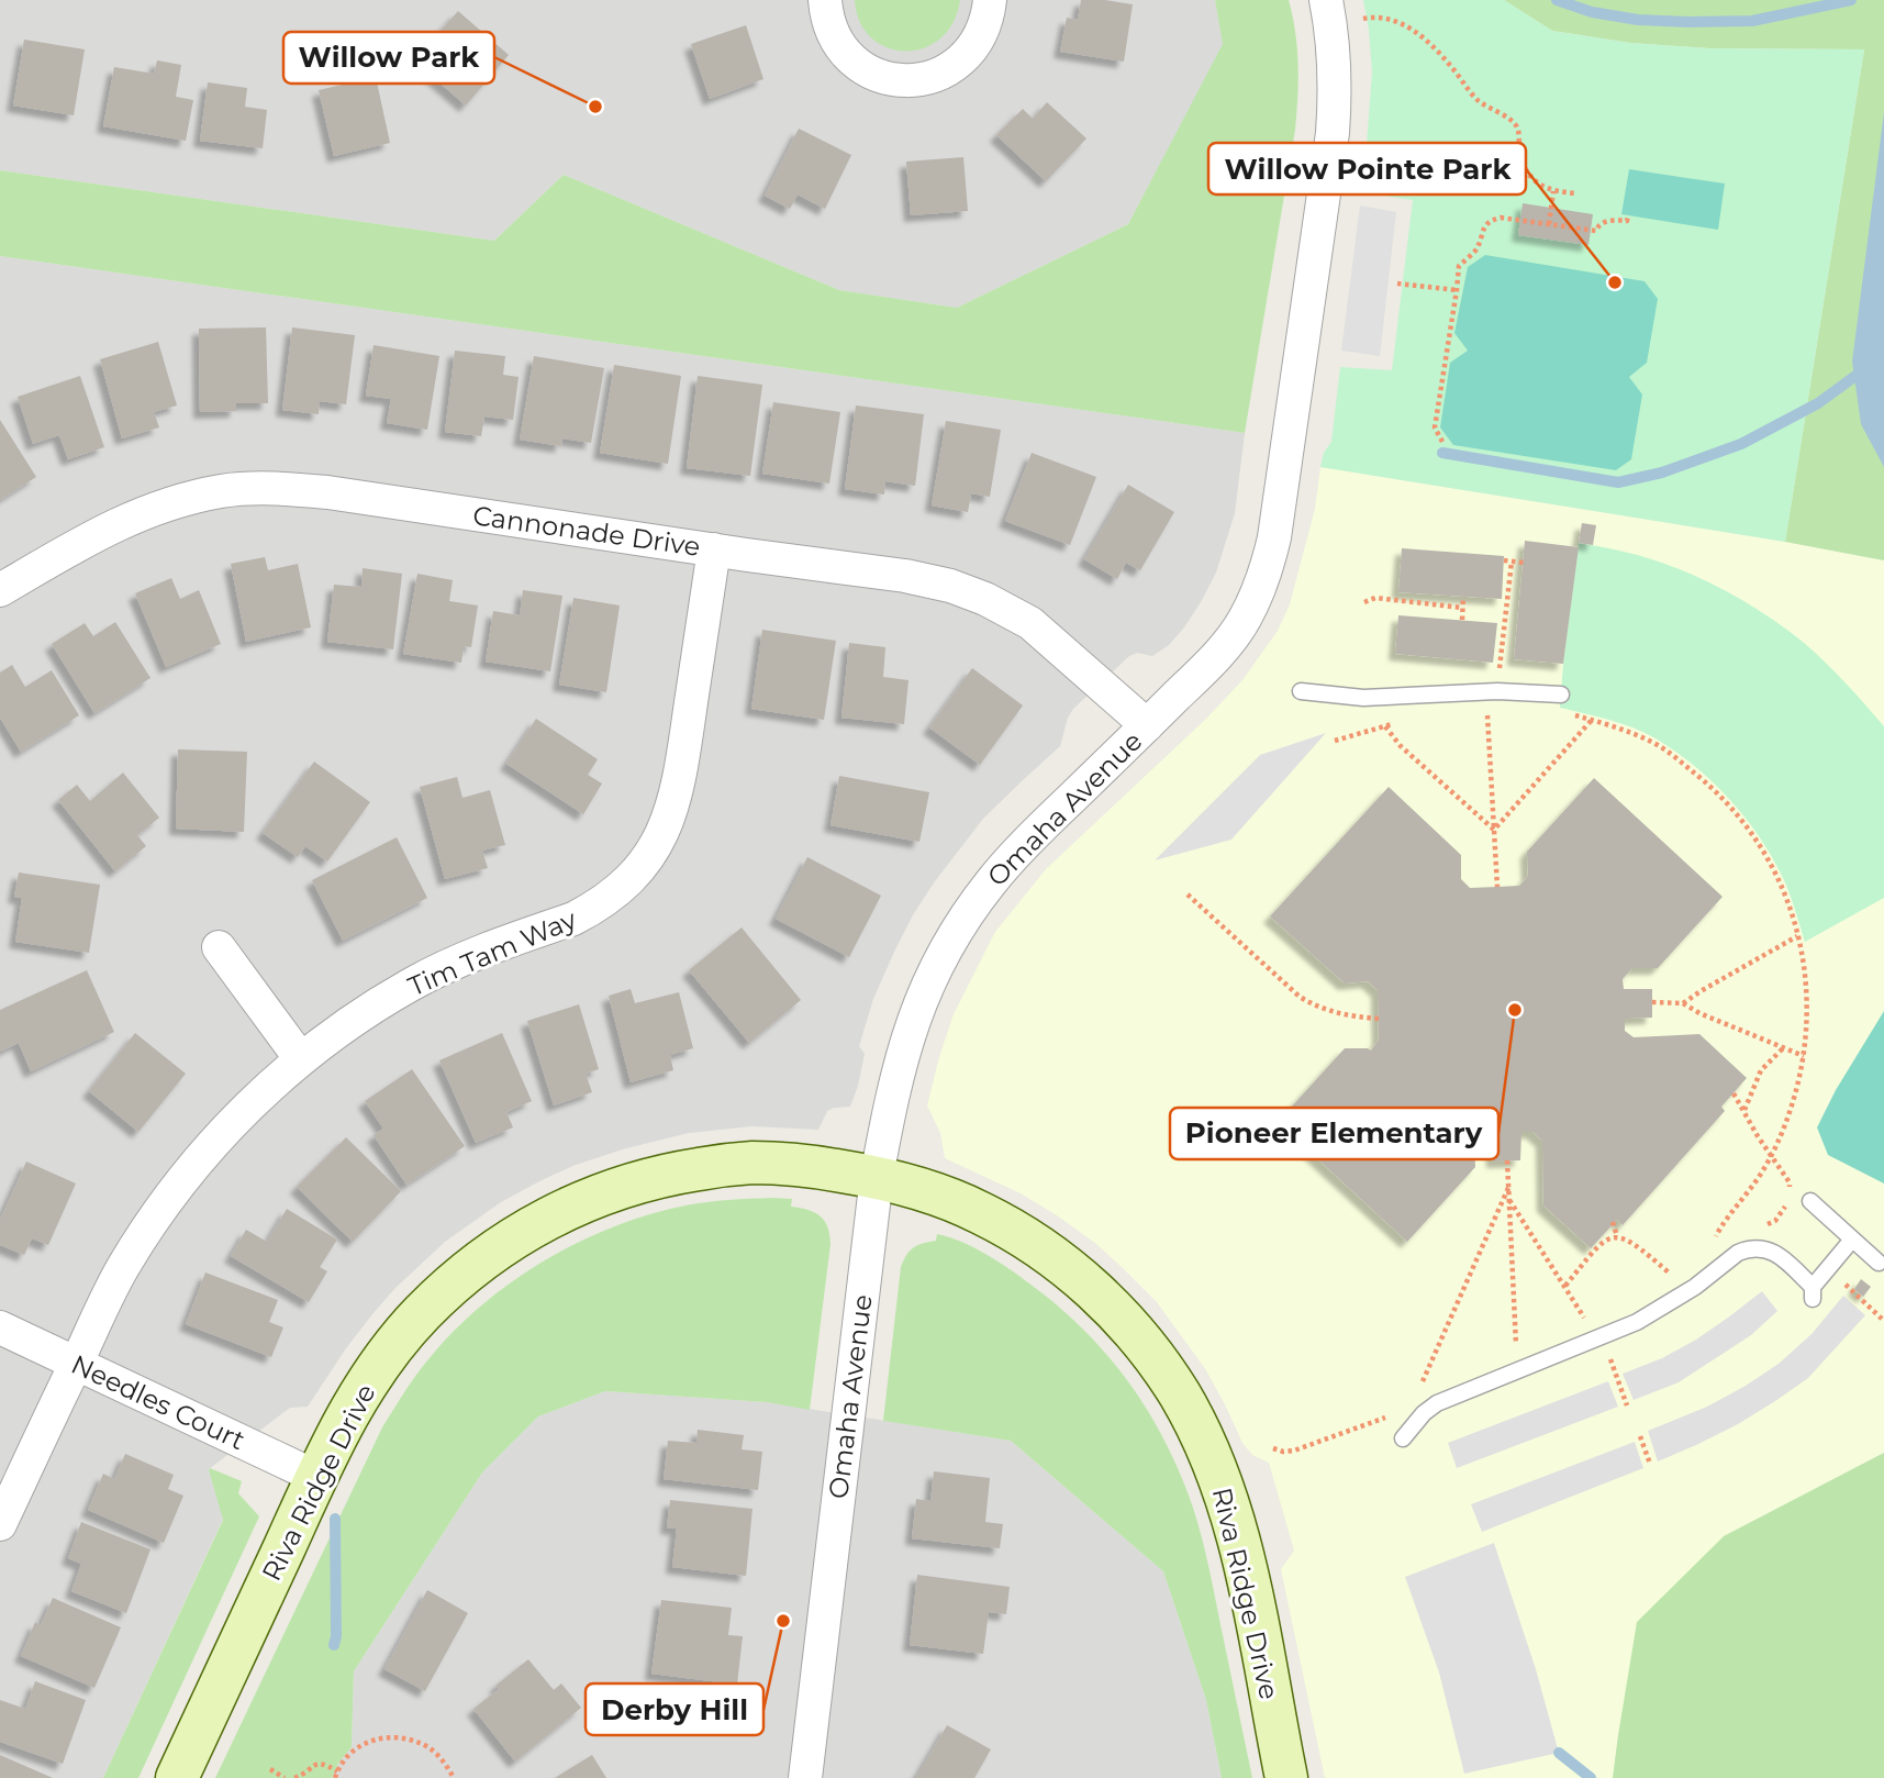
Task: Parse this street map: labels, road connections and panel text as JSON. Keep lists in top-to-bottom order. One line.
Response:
{"streets":{"street":["Cannonade Drive","Omaha Avenue","Tim Tam Way","Needles Court","Riva Ridge Drive"]},"crossings":[["Cannonade Drive","Omaha Avenue"],["Cannonade Drive","Tim Tam Way"],["Omaha Avenue","Riva Ridge Drive"],["Tim Tam Way","Needles Court"],["Needles Court","Riva Ridge Drive"]],"places":["Willow Park","Willow Pointe Park","Pioneer Elementary","Derby Hill"]}
